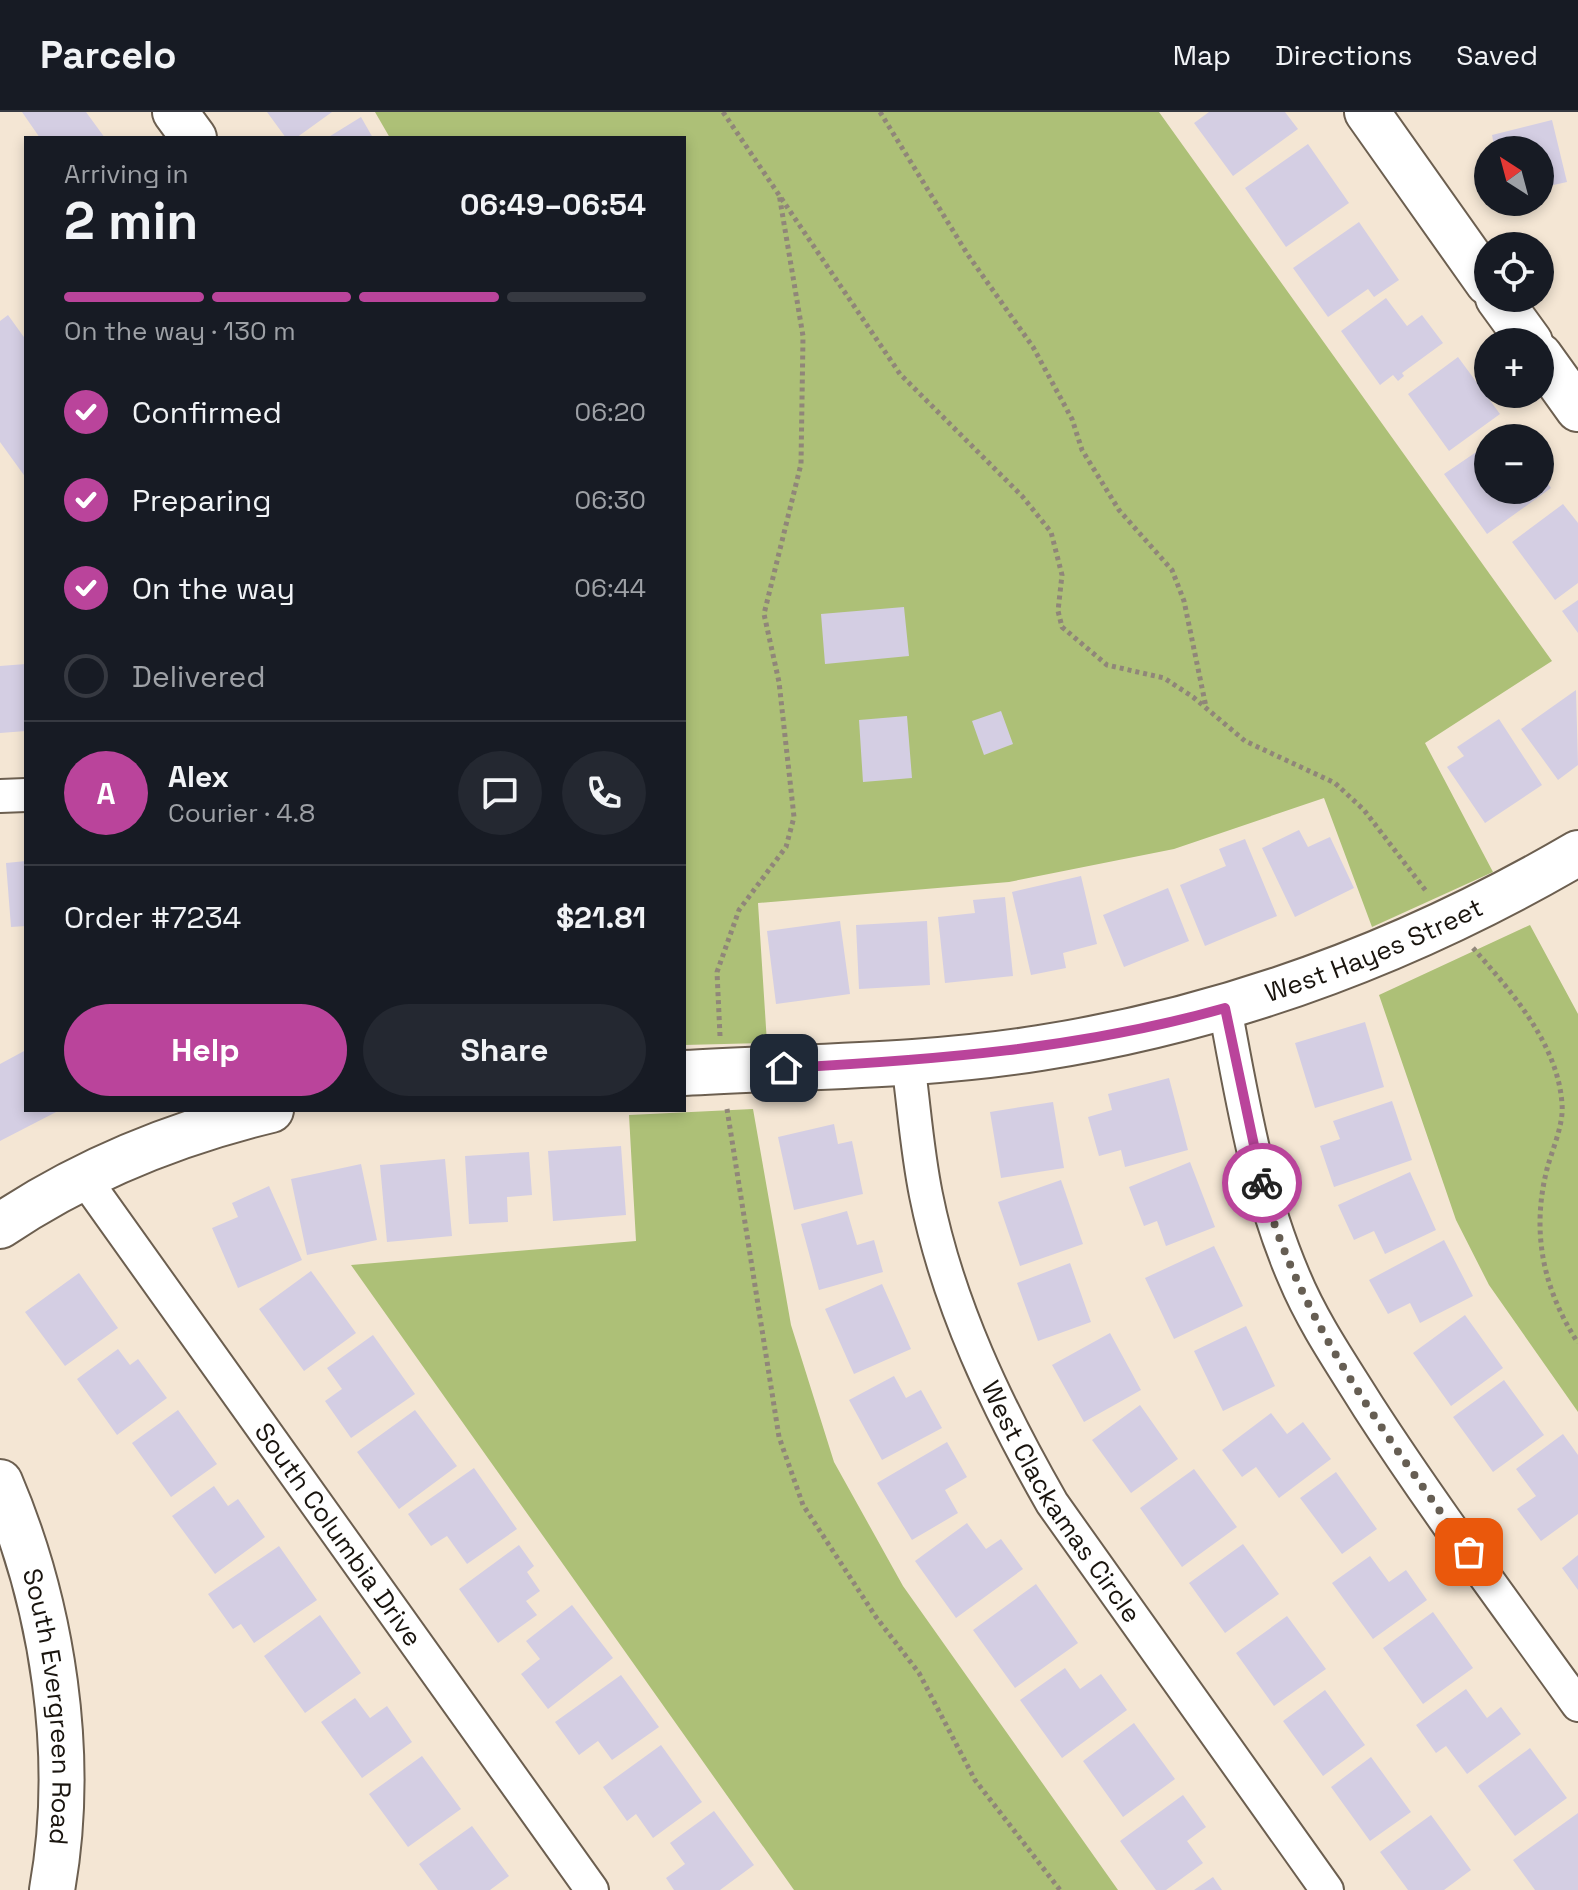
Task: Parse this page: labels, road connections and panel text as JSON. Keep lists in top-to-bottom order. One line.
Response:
{"streets":{"street":["West Hayes Street","West Clackamas Circle","South Columbia Drive","South Evergreen Road"]},"crossings":[["West Hayes Street","West Clackamas Circle"]],"north":"top left","page":{"header":"Parcelo","nav":["Map","Directions","Saved"],"map_buttons":["+","−"],"heading":["2 min","Arriving in","06:49–06:54"],"panel":["Alex","Courier · 4.8","Order #7234","$21.81"],"bar":"On the way · 130 m","list":[["Confirmed","06:20"],["Preparing","06:30"],["On the way","06:44"],"Delivered"],"round":"A","buttons":["Help","Share"]}}
